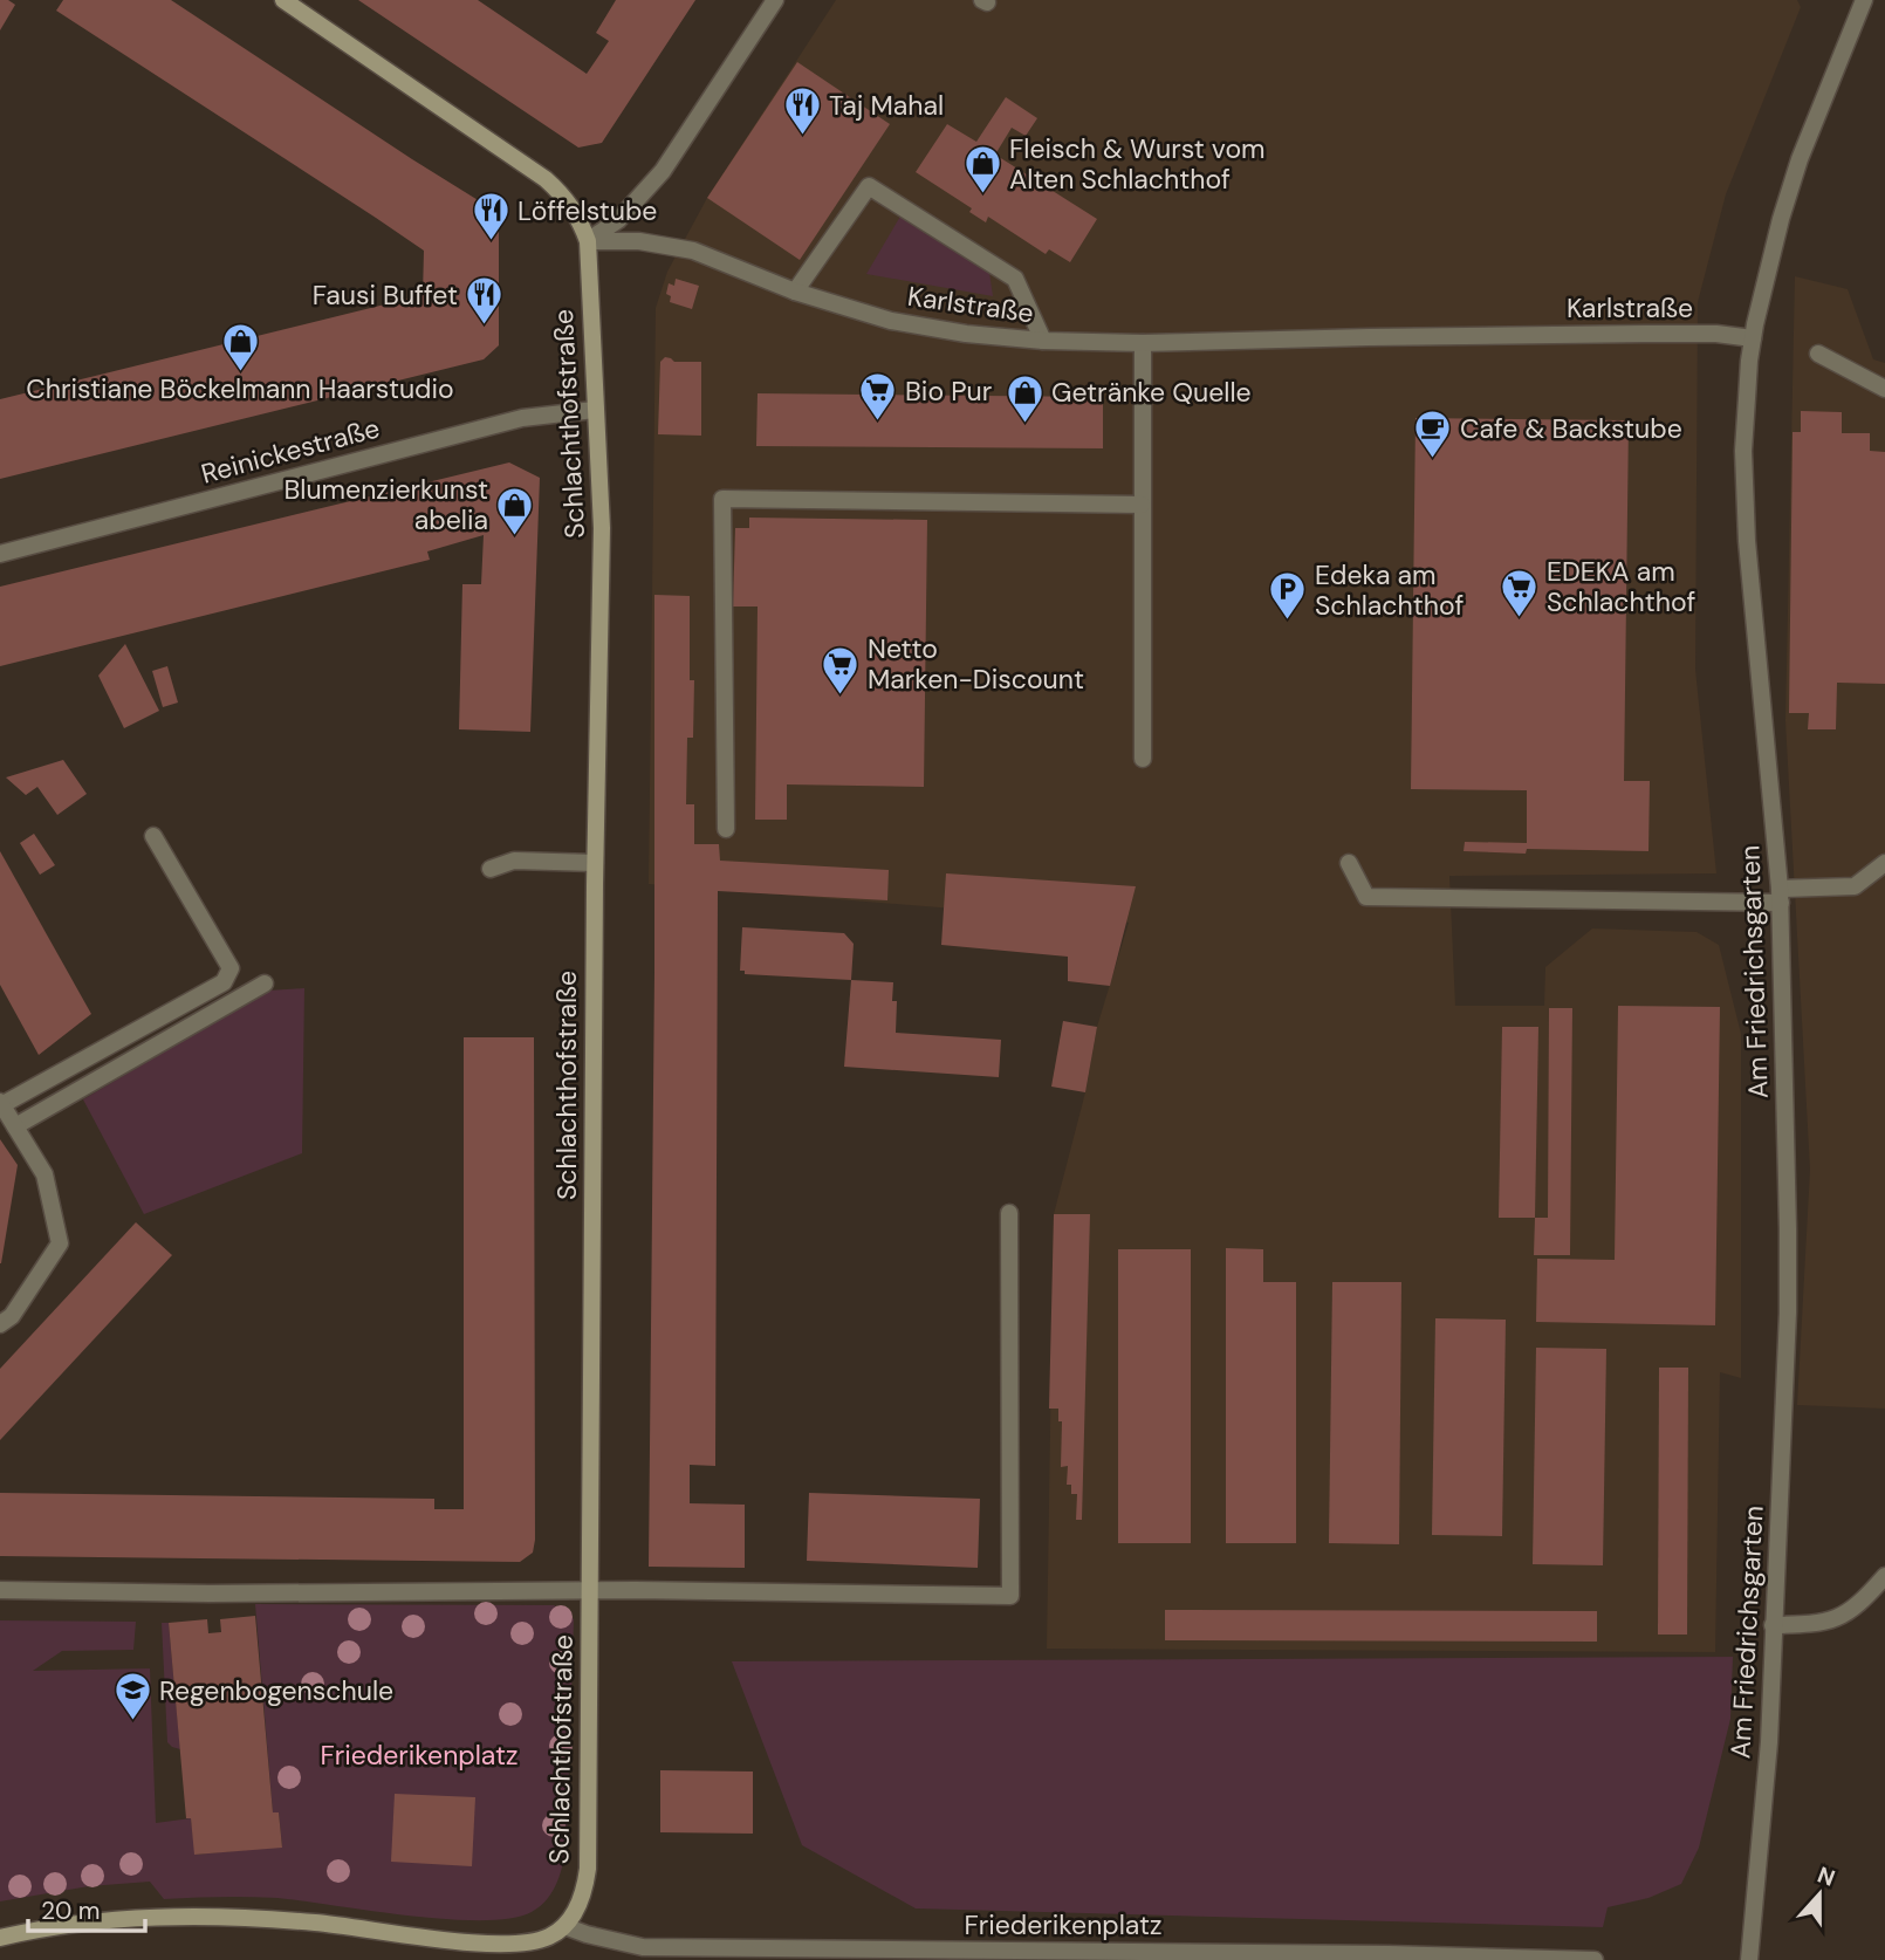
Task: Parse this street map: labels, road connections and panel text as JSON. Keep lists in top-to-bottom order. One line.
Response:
{"streets":{"main road":["Schlachthofstraße"],"street":["Karlstraße","Reinickestraße","Am Friedrichsgarten","Friederikenplatz"]},"crossings":[["Karlstraße","Schlachthofstraße"],["Karlstraße","Am Friedrichsgarten"],["Schlachthofstraße","Reinickestraße"],["Schlachthofstraße","Friederikenplatz"]],"parks":["Friederikenplatz"],"places":{"restaurant":["Taj Mahal","Löffelstube","Fausi Buffet"],"shop":["Fleisch & Wurst vom Alten Schlachthof","Christiane Böckelmann Haarstudio","Getränke Quelle","Blumenzierkunst abelia"],"supermarket":["Bio Pur","EDEKA am Schlachthof","Netto Marken-Discount"],"cafe":["Cafe & Backstube"],"parking":["Edeka am Schlachthof"],"school or university":["Regenbogenschule"]},"scale_bar":"20 m","north":"top"}
